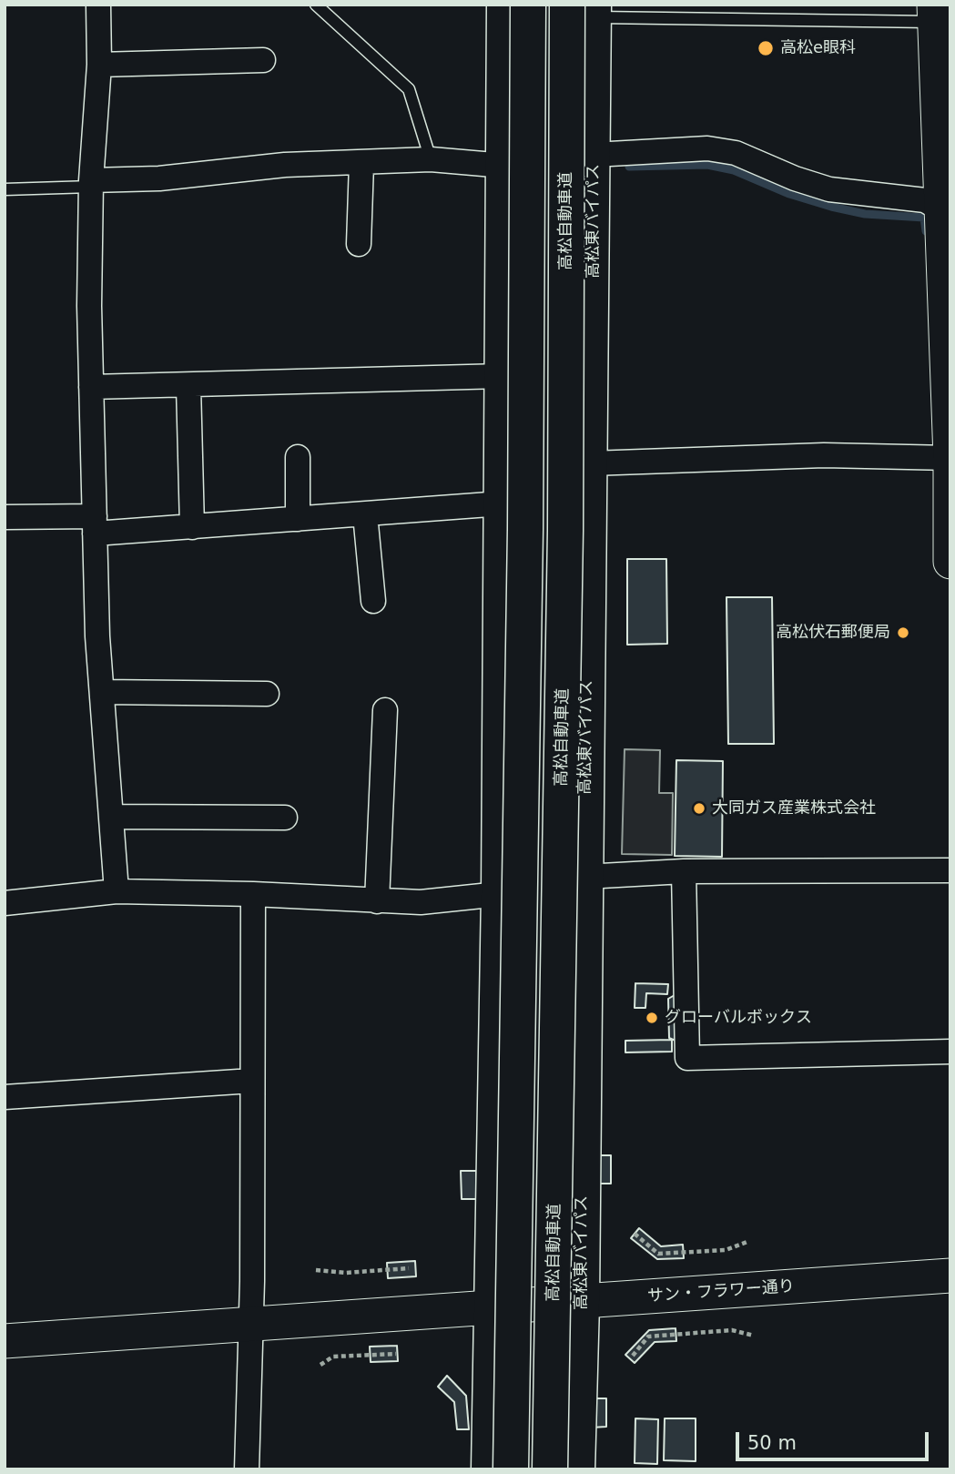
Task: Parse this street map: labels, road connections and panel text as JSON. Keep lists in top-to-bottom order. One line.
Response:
{"streets":{"highway":["高松自動車道","高松東バイパス"],"street":["サン・フラワー通り"]},"crossings":[["高松自動車道","高松東バイパス"],["高松東バイパス","サン・フラワー通り"]],"places":["高松e眼科","高松伏石郵便局","大同ガス産業株式会社","グローバルボックス"],"scale_bar":"50 m"}
